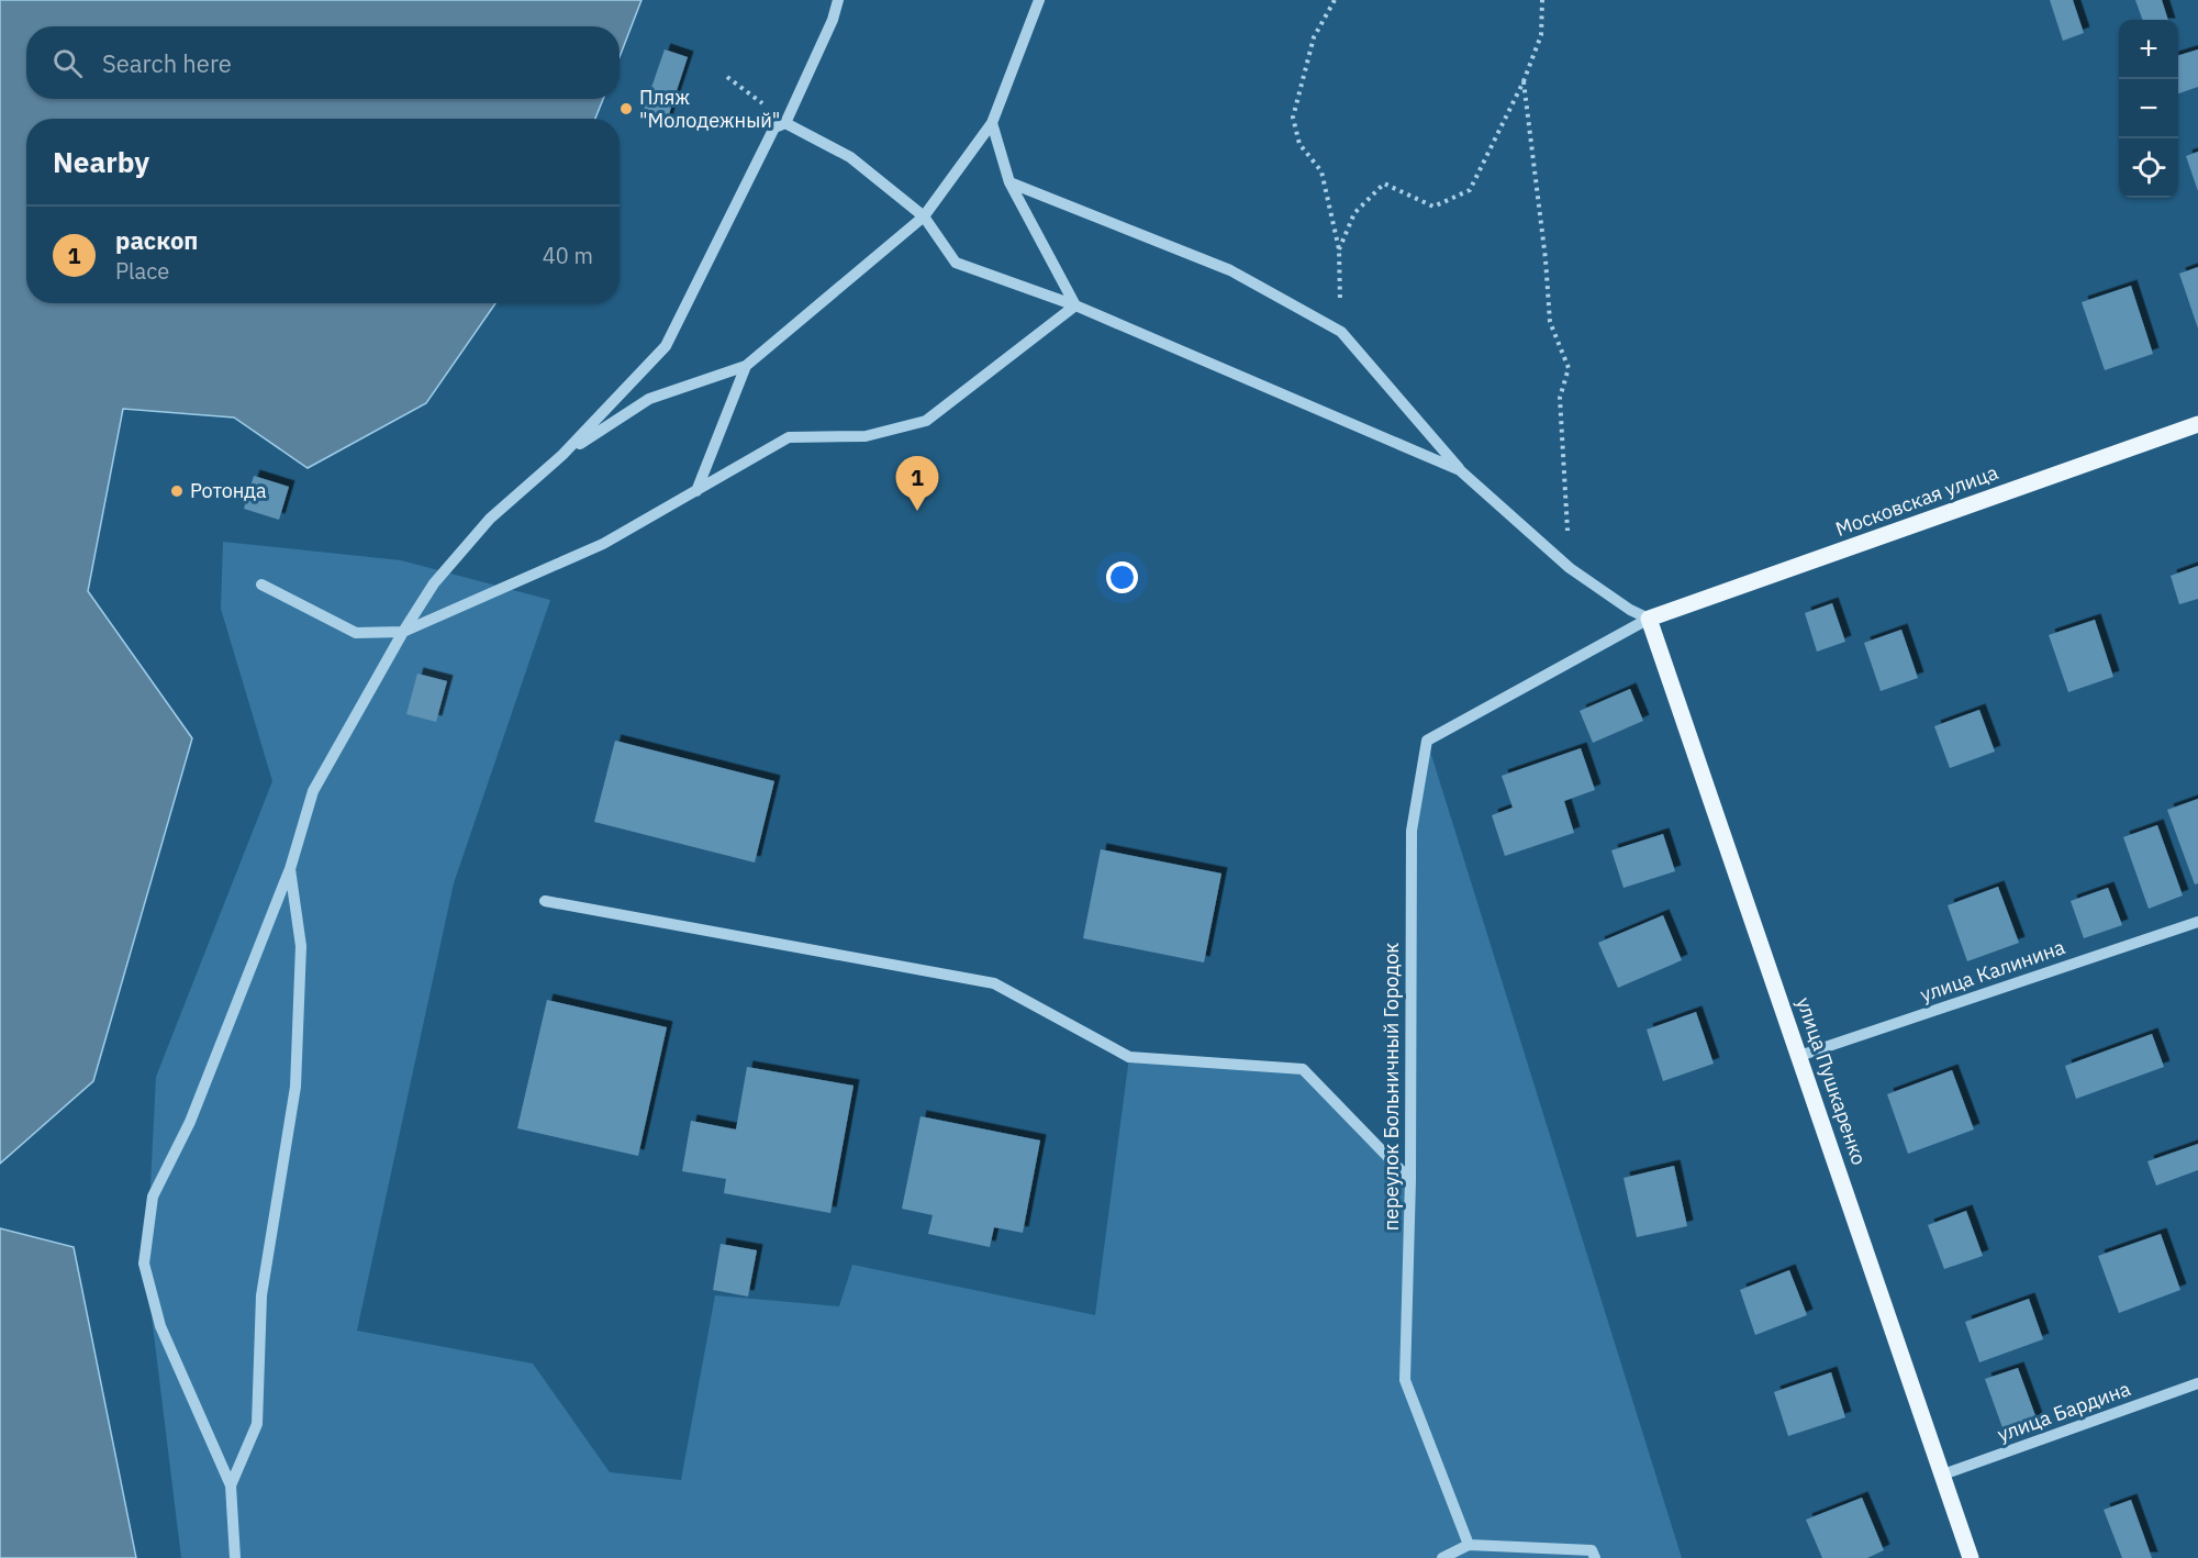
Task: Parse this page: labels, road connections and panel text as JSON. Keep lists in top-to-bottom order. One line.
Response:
{"streets":{"main road":["Московская улица","улица Пушкаренко"],"street":["улица Калинина","переулок Больничный Городок","улица Бардина"]},"crossings":[["Московская улица","улица Пушкаренко"],["Московская улица","переулок Больничный Городок"],["улица Калинина","улица Пушкаренко"],["улица Пушкаренко","переулок Больничный Городок"],["улица Пушкаренко","улица Бардина"]],"places":["Пляж \"Молодежный\"","Ротонда"],"page":{"map_buttons":["+","−"],"search":"Search here","heading":"Nearby","list":[{"mark":"1","name":"раскоп","note":"Place","value":"40 m"}],"pins":"1"}}
